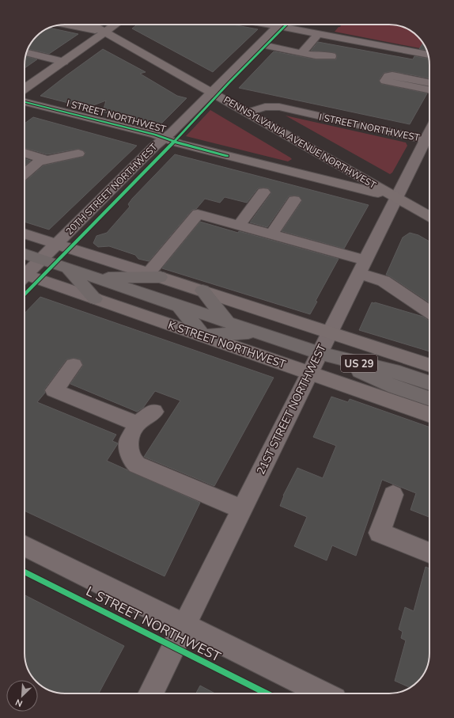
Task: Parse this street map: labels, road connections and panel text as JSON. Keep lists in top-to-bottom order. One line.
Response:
{"streets":{"highway":["K STREET NORTHWEST","US 29"],"main road":["I STREET NORTHWEST","PENNSYLVANIA AVENUE NORTHWEST"],"street":["20TH STREET NORTHWEST","21ST STREET NORTHWEST","L STREET NORTHWEST"]},"crossings":[["I STREET NORTHWEST","PENNSYLVANIA AVENUE NORTHWEST"],["I STREET NORTHWEST","20TH STREET NORTHWEST"],["I STREET NORTHWEST","21ST STREET NORTHWEST"],["PENNSYLVANIA AVENUE NORTHWEST","20TH STREET NORTHWEST"],["PENNSYLVANIA AVENUE NORTHWEST","21ST STREET NORTHWEST"],["20TH STREET NORTHWEST","K STREET NORTHWEST"],["K STREET NORTHWEST","21ST STREET NORTHWEST"],["21ST STREET NORTHWEST","L STREET NORTHWEST"]],"north":"bottom left"}
